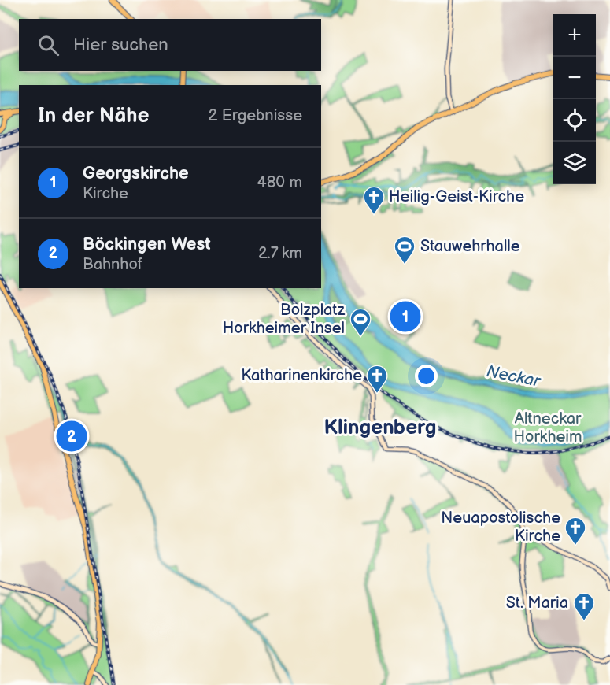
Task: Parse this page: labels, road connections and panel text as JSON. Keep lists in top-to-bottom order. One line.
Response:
{"districts":["Klingenberg"],"water":["Neckar"],"parks":["Altneckar Horkheim"],"places":{"church":["Heilig-Geist-Kirche","Katharinenkirche","Neuapostolische Kirche","St. Maria"],"sports":["Stauwehrhalle","Bolzplatz Horkheimer Insel"]},"page":{"map_buttons":["+","−"],"search":"Hier suchen","heading":["In der Nähe","2 Ergebnisse"],"list":[{"mark":"1","name":"Georgskirche","note":"Kirche","value":"480 m"},{"mark":"2","name":"Böckingen West","note":"Bahnhof","value":"2.7 km"}],"pins":["1","2"]}}
